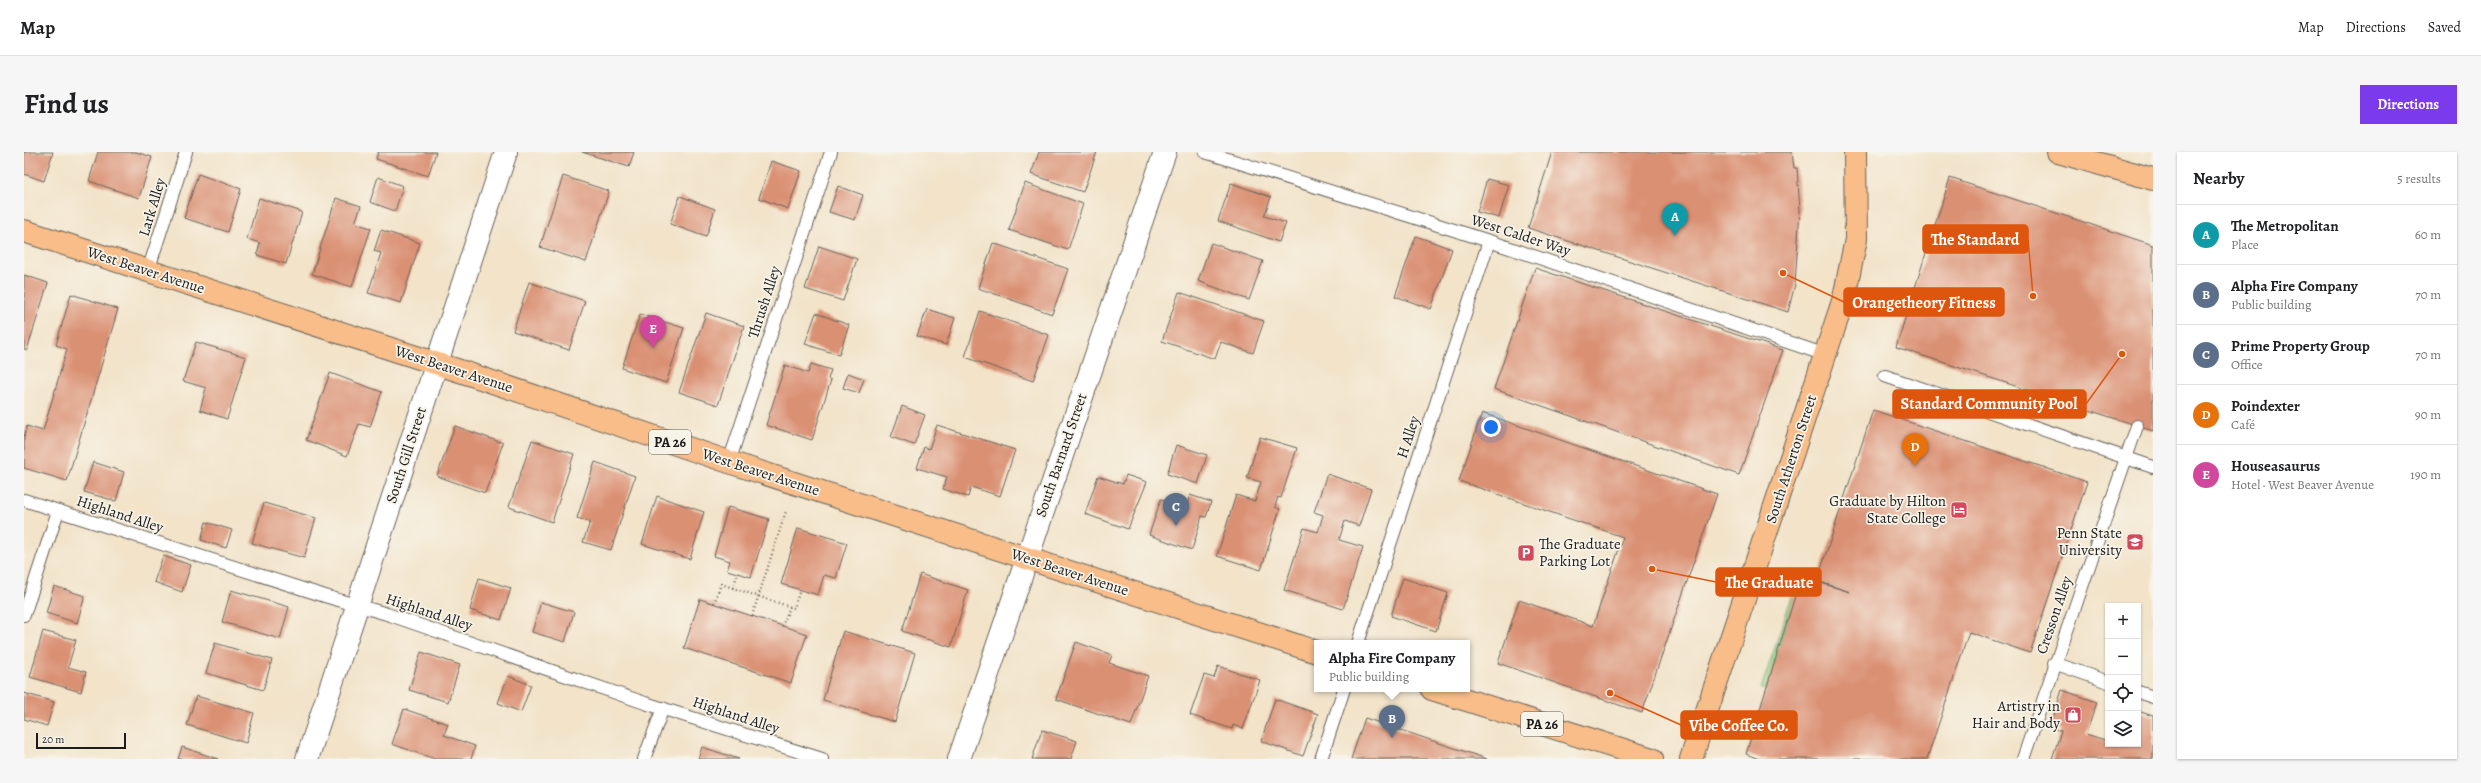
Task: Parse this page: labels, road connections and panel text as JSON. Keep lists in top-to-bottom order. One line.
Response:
{"streets":{"main road":["West Beaver Avenue","PA 26","South Atherton Street"],"street":["South Gill Street","South Barnard Street"],"lane":["Lark Alley","West Calder Way","Thrush Alley","H Alley","Highland Alley","Cresson Alley"]},"crossings":[["Lark Alley","West Beaver Avenue"],["West Calder Way","H Alley"],["West Calder Way","South Atherton Street"],["West Beaver Avenue","Thrush Alley"],["West Beaver Avenue","South Gill Street"],["West Beaver Avenue","South Barnard Street"],["South Gill Street","Highland Alley"]],"places":{"other":["Orangetheory Fitness","The Standard","Standard Community Pool","The Graduate","Vibe Coffee Co."],"hotel":["Graduate by Hilton State College"],"school or university":["Penn State University"],"parking":["The Graduate Parking Lot"],"shop":["Artistry in Hair and Body"]},"scale_bar":"20 m","page":{"header":"Map","nav":["Map","Directions","Saved"],"title":"Find us","buttons":"Directions","heading":["Nearby","5 results"],"pins":["A","E","D","C","B"],"list":[{"mark":"A","name":"The Metropolitan","note":"Place","value":"60 m"},{"mark":"B","name":"Alpha Fire Company","note":"Public building","value":"70 m"},{"mark":"C","name":"Prime Property Group","note":"Office","value":"70 m"},{"mark":"D","name":"Poindexter","note":"Café","value":"90 m"},{"mark":"E","name":"Houseasaurus","note":"Hotel · West Beaver Avenue","value":"190 m"}],"map_buttons":["+","−"],"popup":["Alpha Fire Company","Public building"],"scale":"20 m"}}
